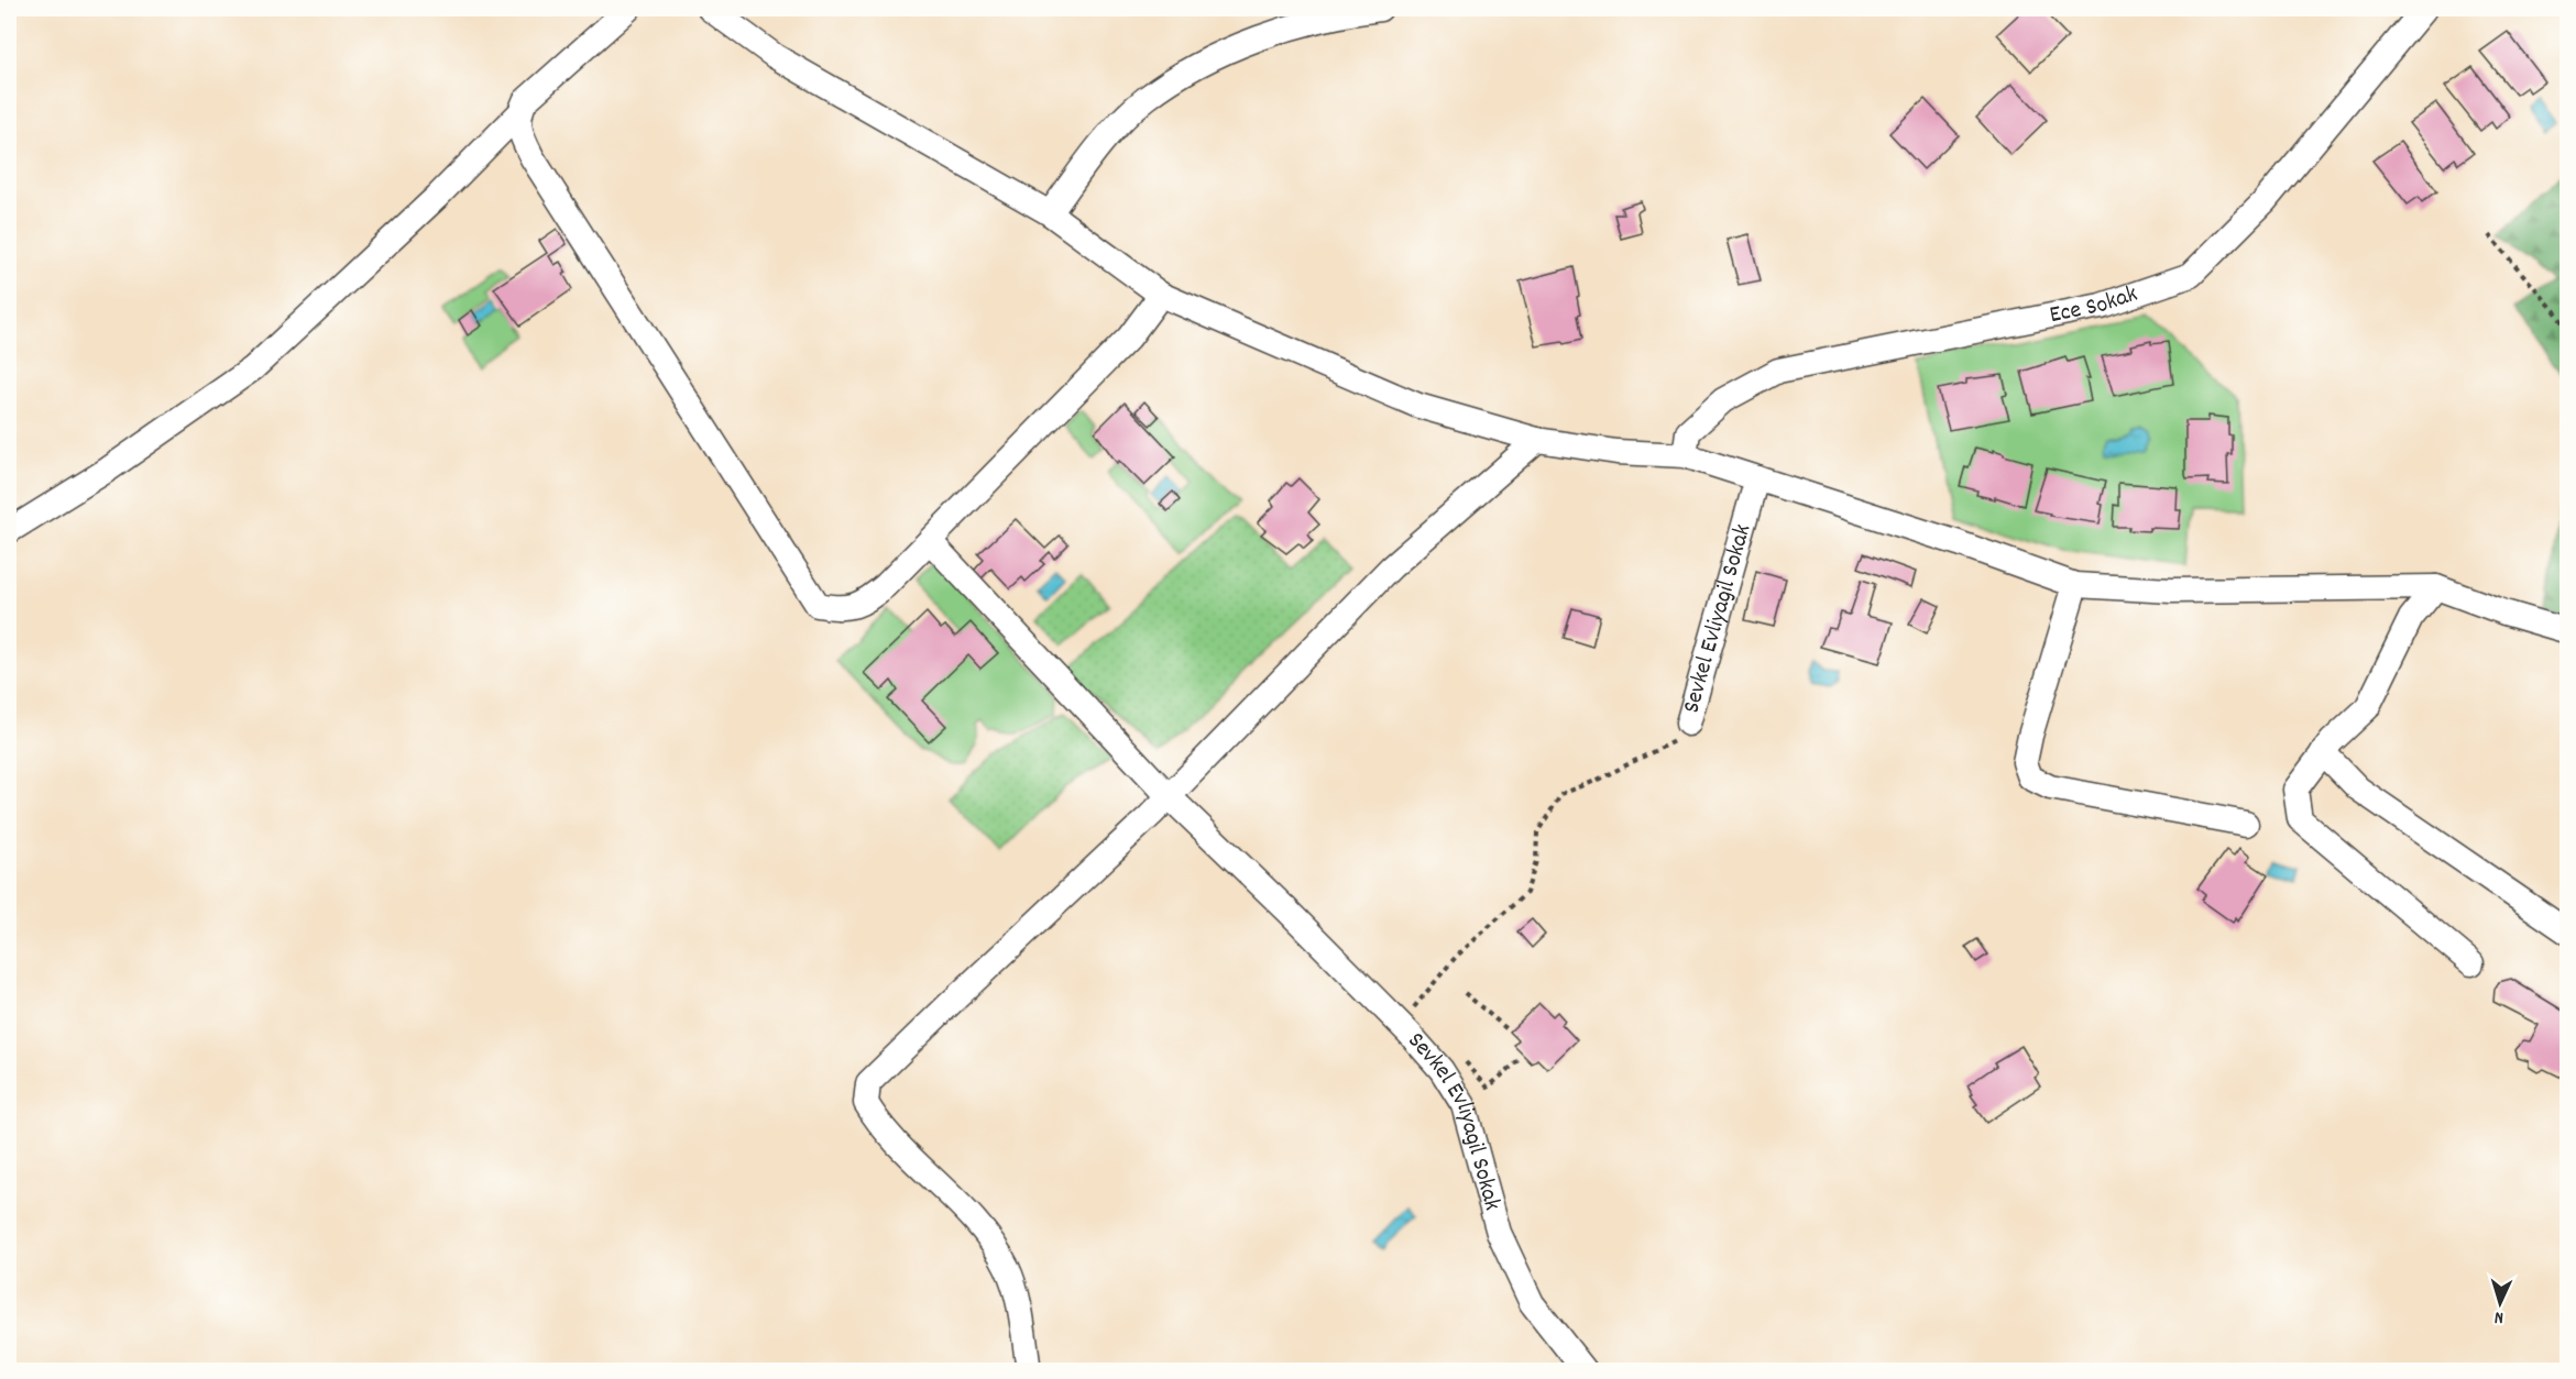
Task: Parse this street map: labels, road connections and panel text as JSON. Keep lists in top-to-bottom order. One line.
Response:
{"streets":{"street":["Ece Sokak","Sevkel Evliyagil Sokak"]},"north":"bottom"}
